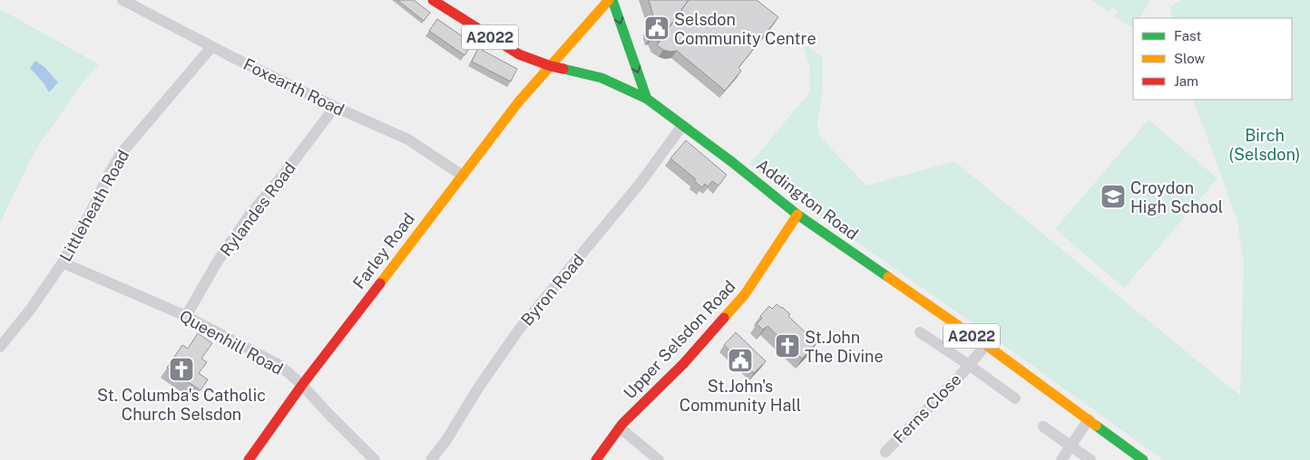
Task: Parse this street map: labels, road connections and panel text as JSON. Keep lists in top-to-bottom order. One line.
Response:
{"streets":{"main road":["A2022","Addington Road","Farley Road","Upper Selsdon Road"],"street":["Foxearth Road","Littleheath Road","Rylandes Road","Byron Road","Queenhill Road","Ferns Close"]},"crossings":[["Foxearth Road","Littleheath Road"],["Foxearth Road","Rylandes Road"],["Foxearth Road","Farley Road"],["Addington Road","Farley Road"],["Addington Road","Byron Road"],["Addington Road","Upper Selsdon Road"],["Addington Road","Ferns Close"],["Littleheath Road","Queenhill Road"],["Rylandes Road","Queenhill Road"],["Farley Road","Queenhill Road"]],"parks":["Birch (Selsdon)"],"places":{"public building":["Selsdon Community Centre","St.John's Community Hall"],"school or university":["Croydon High School"],"church":["St.John The Divine","St. Columba's Catholic Church Selsdon"]},"legend":["Fast","Slow","Jam"]}
